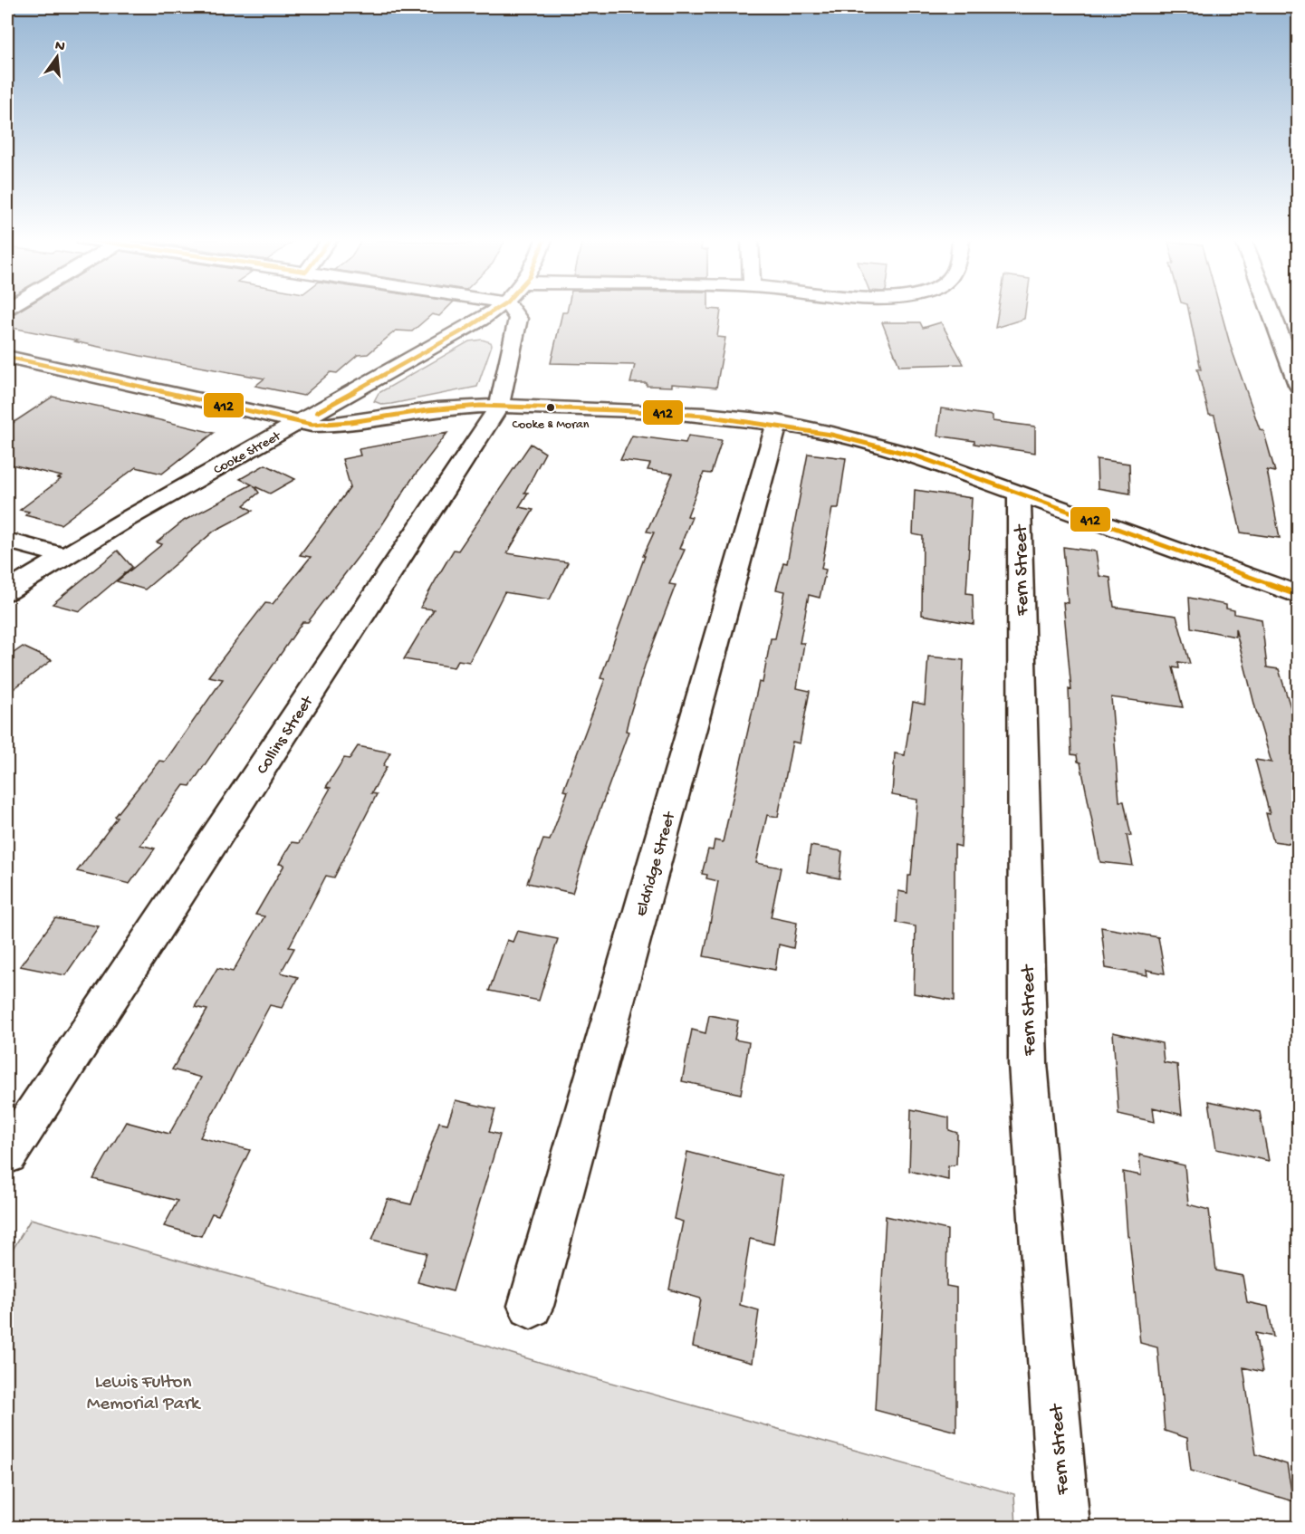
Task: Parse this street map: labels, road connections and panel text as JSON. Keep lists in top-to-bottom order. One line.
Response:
{"streets":{"street":["Cooke Street","Fern Street","Collins Street","Eldridge Street"]},"parks":["Lewis Fulton Memorial Park"],"places":["Cooke & Moran"],"lines":["transit line 412"],"north":"top"}
